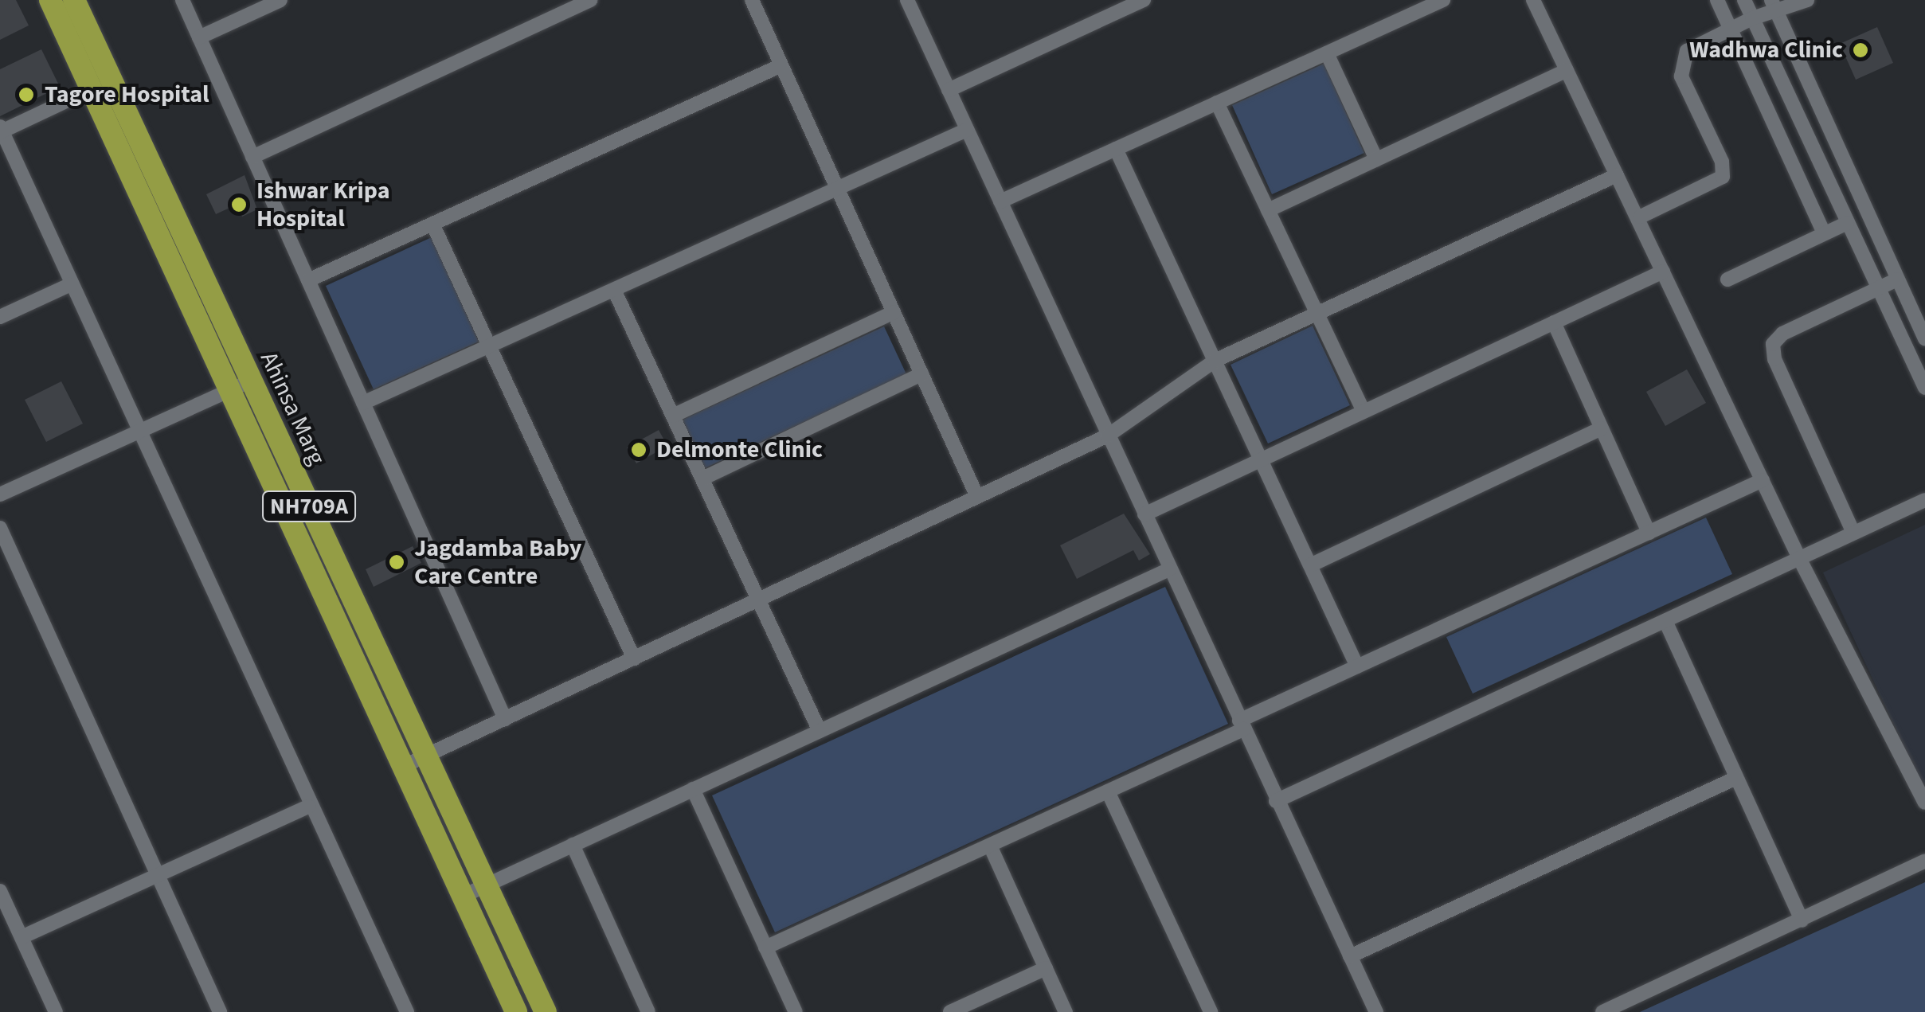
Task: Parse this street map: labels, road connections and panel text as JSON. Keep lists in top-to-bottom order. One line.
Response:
{"streets":{"highway":["Ahinsa Marg","NH709A"]},"places":["Wadhwa Clinic","Tagore Hospital","Ishwar Kripa Hospital","Delmonte Clinic","Jagdamba Baby Care Centre"]}
